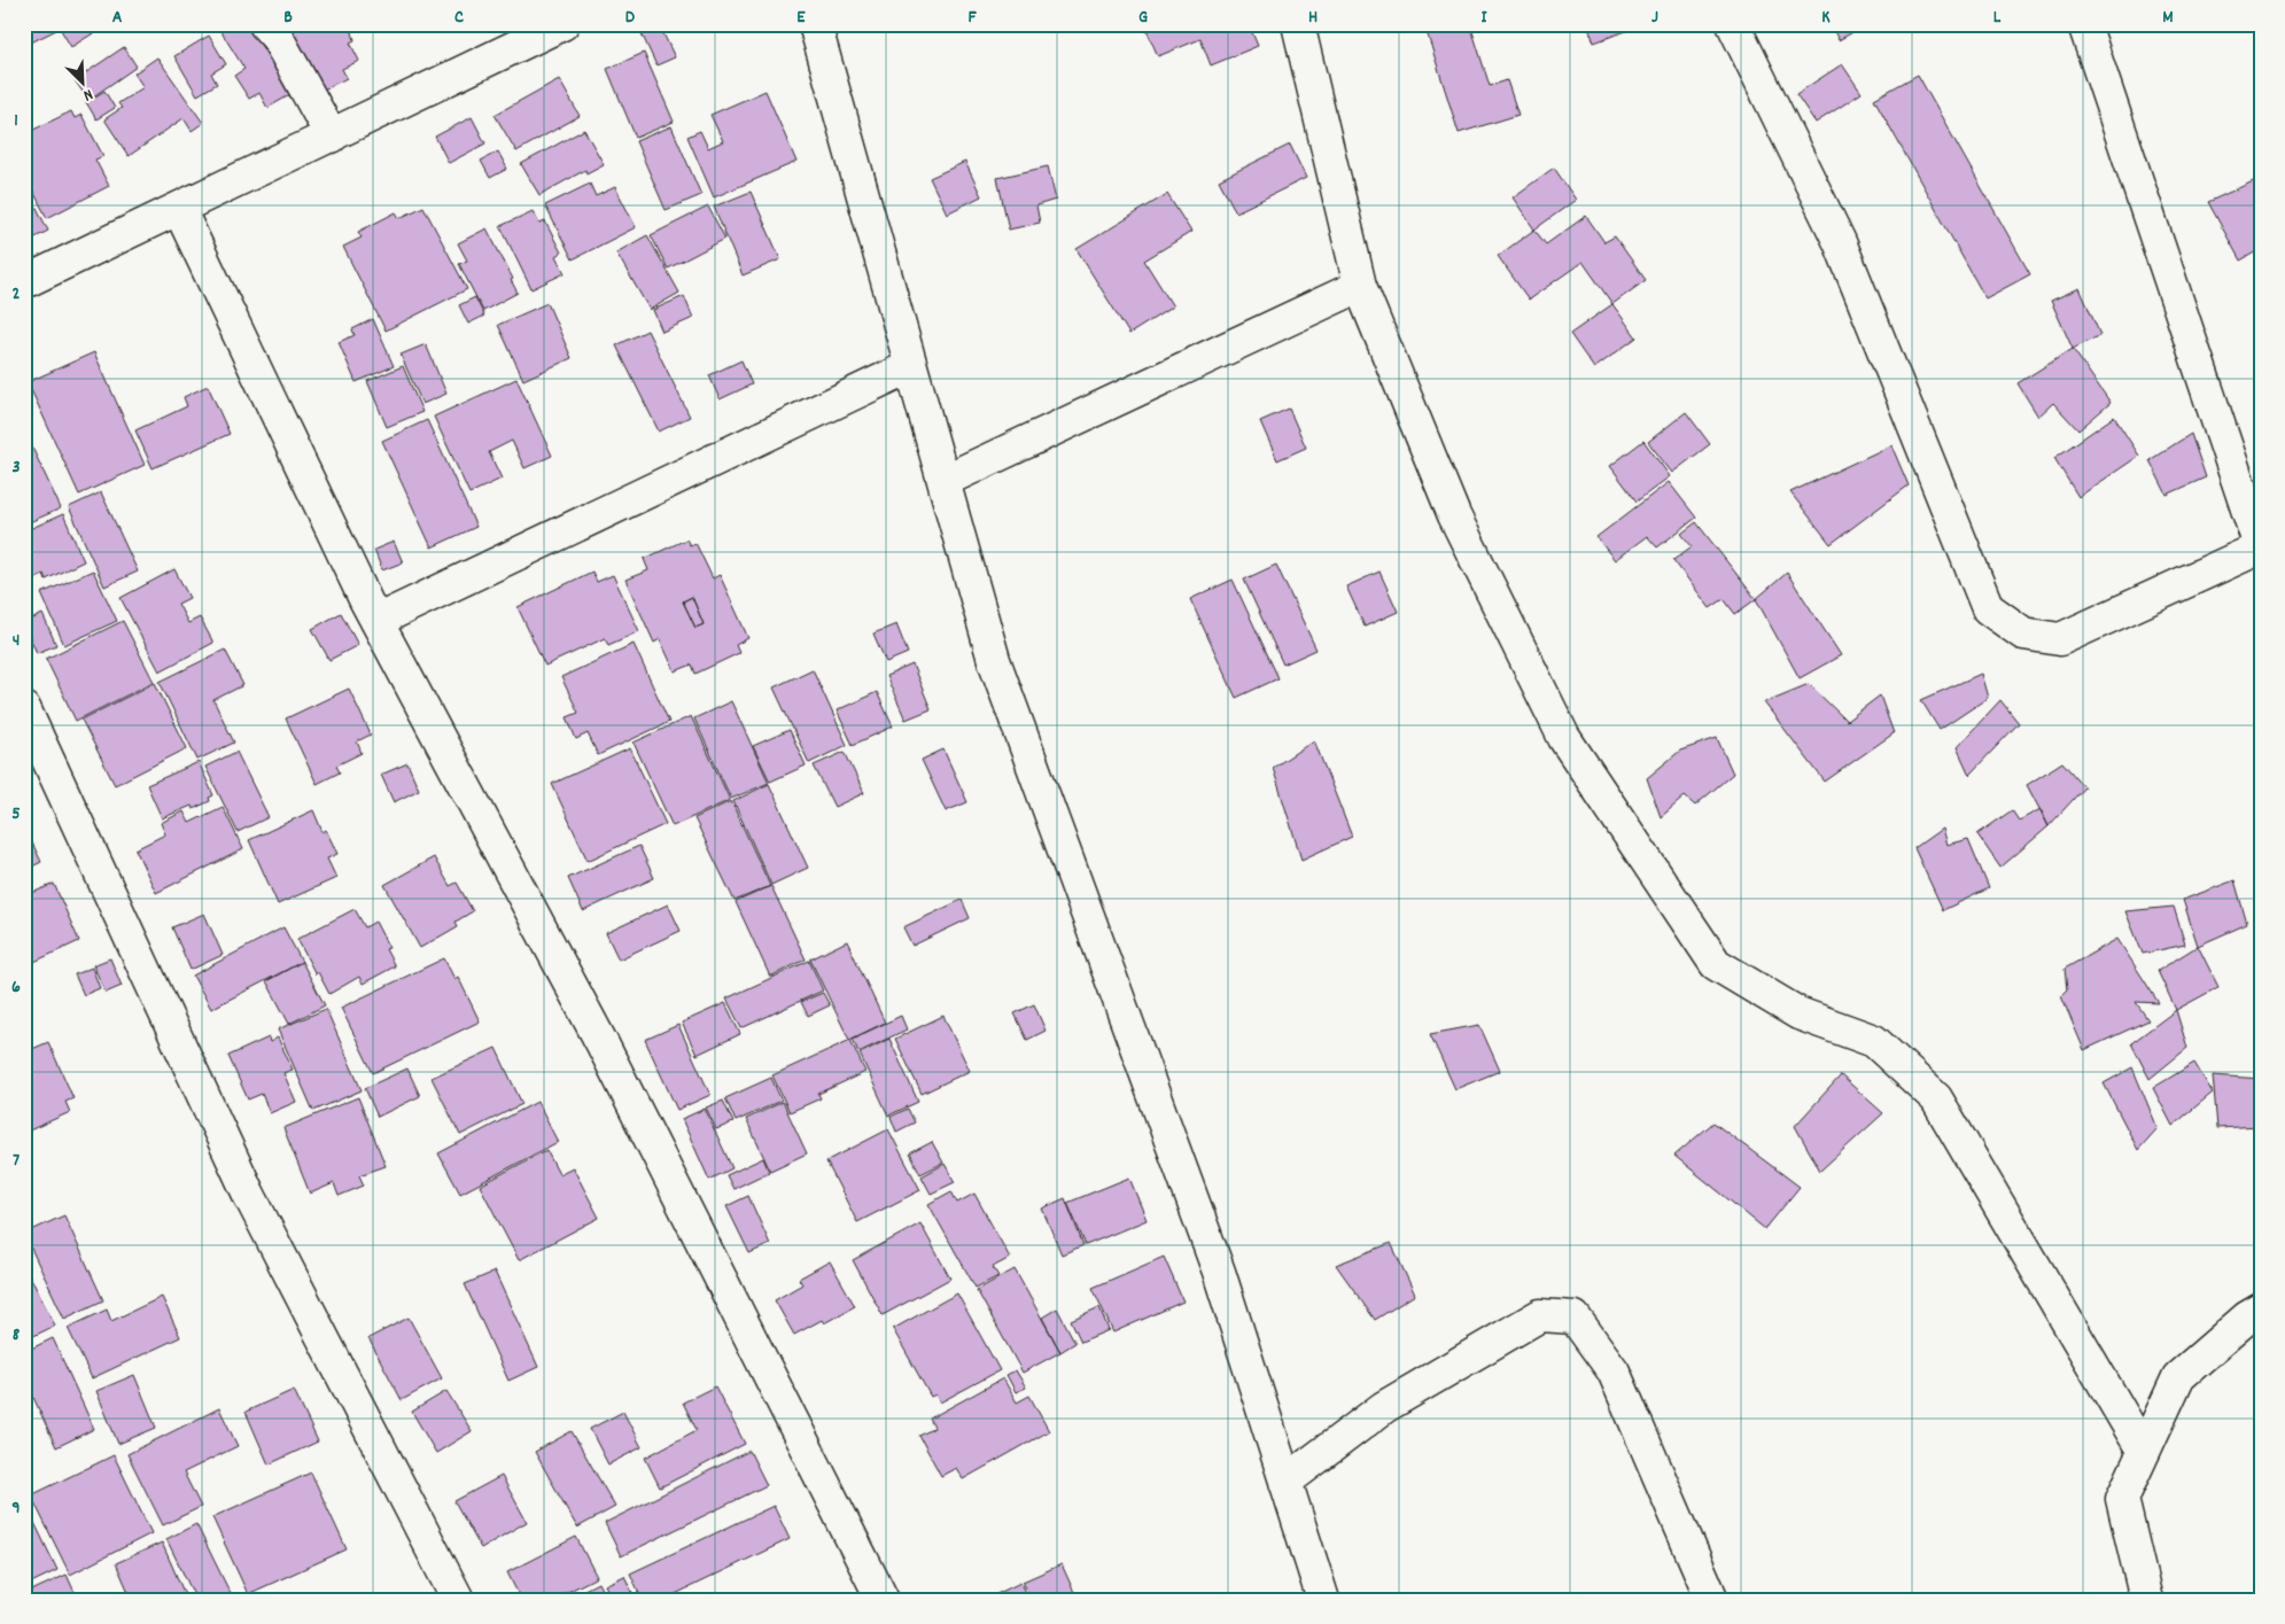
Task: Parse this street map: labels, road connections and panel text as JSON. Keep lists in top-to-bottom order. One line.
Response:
{"north":"bottom right","grid":{"columns":["A","B","C","D","E","F","G","H","I","J","K","L","M"],"rows":["1","2","3","4","5","6","7","8","9"]}}
